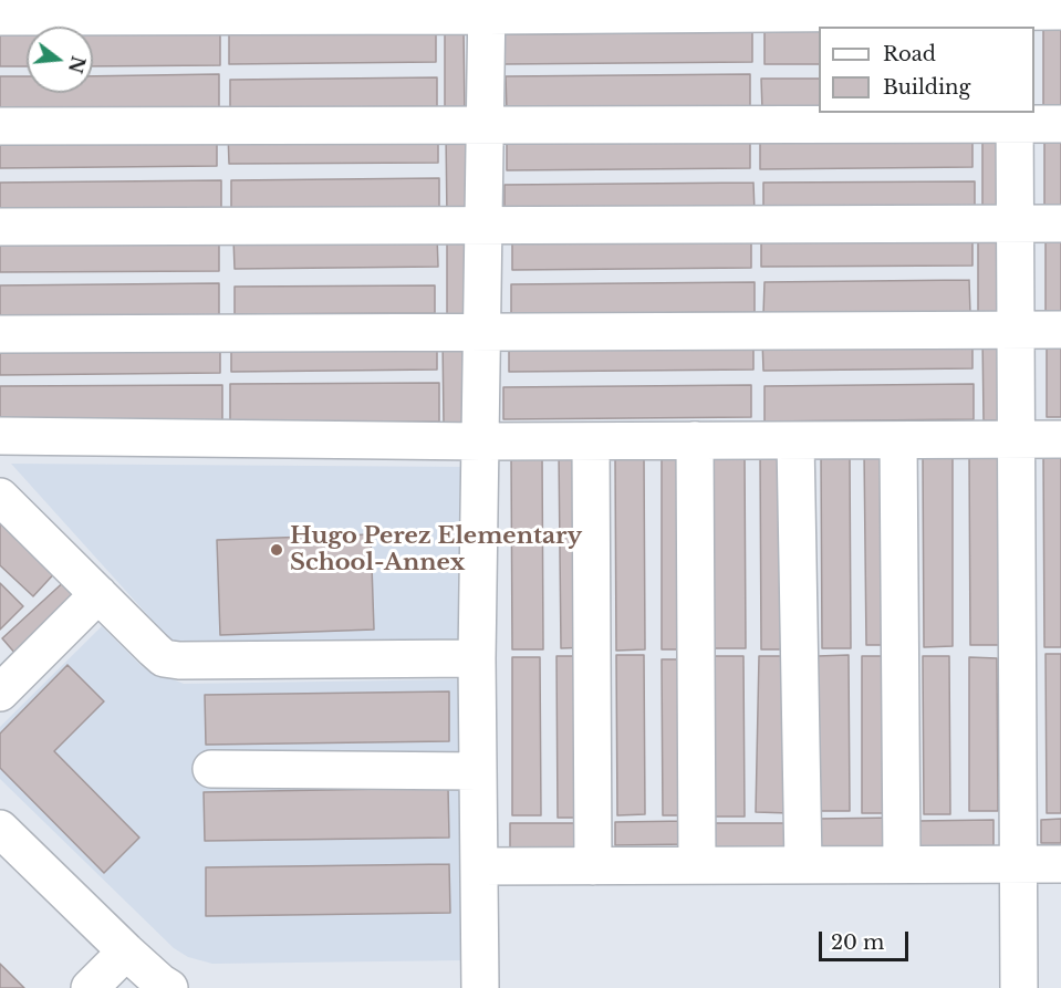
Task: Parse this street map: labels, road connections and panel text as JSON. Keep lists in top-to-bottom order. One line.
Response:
{"places":["Hugo Perez Elementary School-Annex"],"legend":["Road","Building"],"scale_bar":"20 m","north":"right"}
